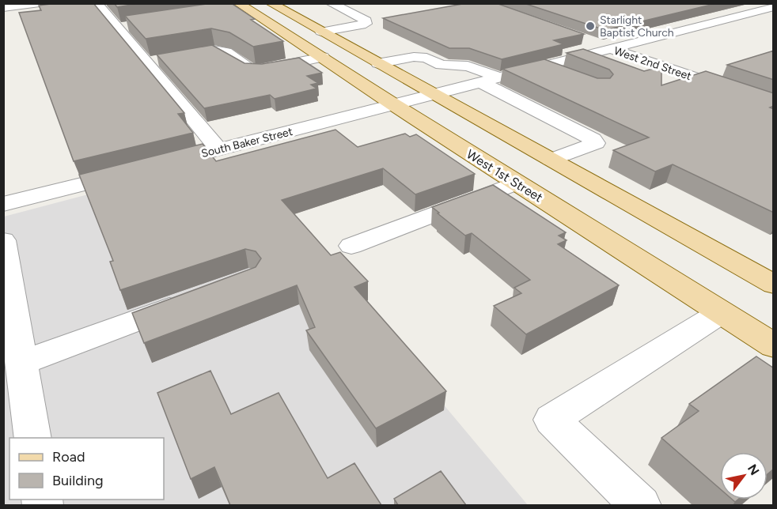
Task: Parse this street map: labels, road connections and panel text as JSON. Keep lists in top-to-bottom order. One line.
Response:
{"streets":{"main road":["West 1st Street"],"street":["West 2nd Street","South Baker Street"]},"crossings":[["West 2nd Street","South Baker Street"],["South Baker Street","West 1st Street"]],"places":["Starlight Baptist Church"],"legend":["Road","Building"],"north":"top right"}
